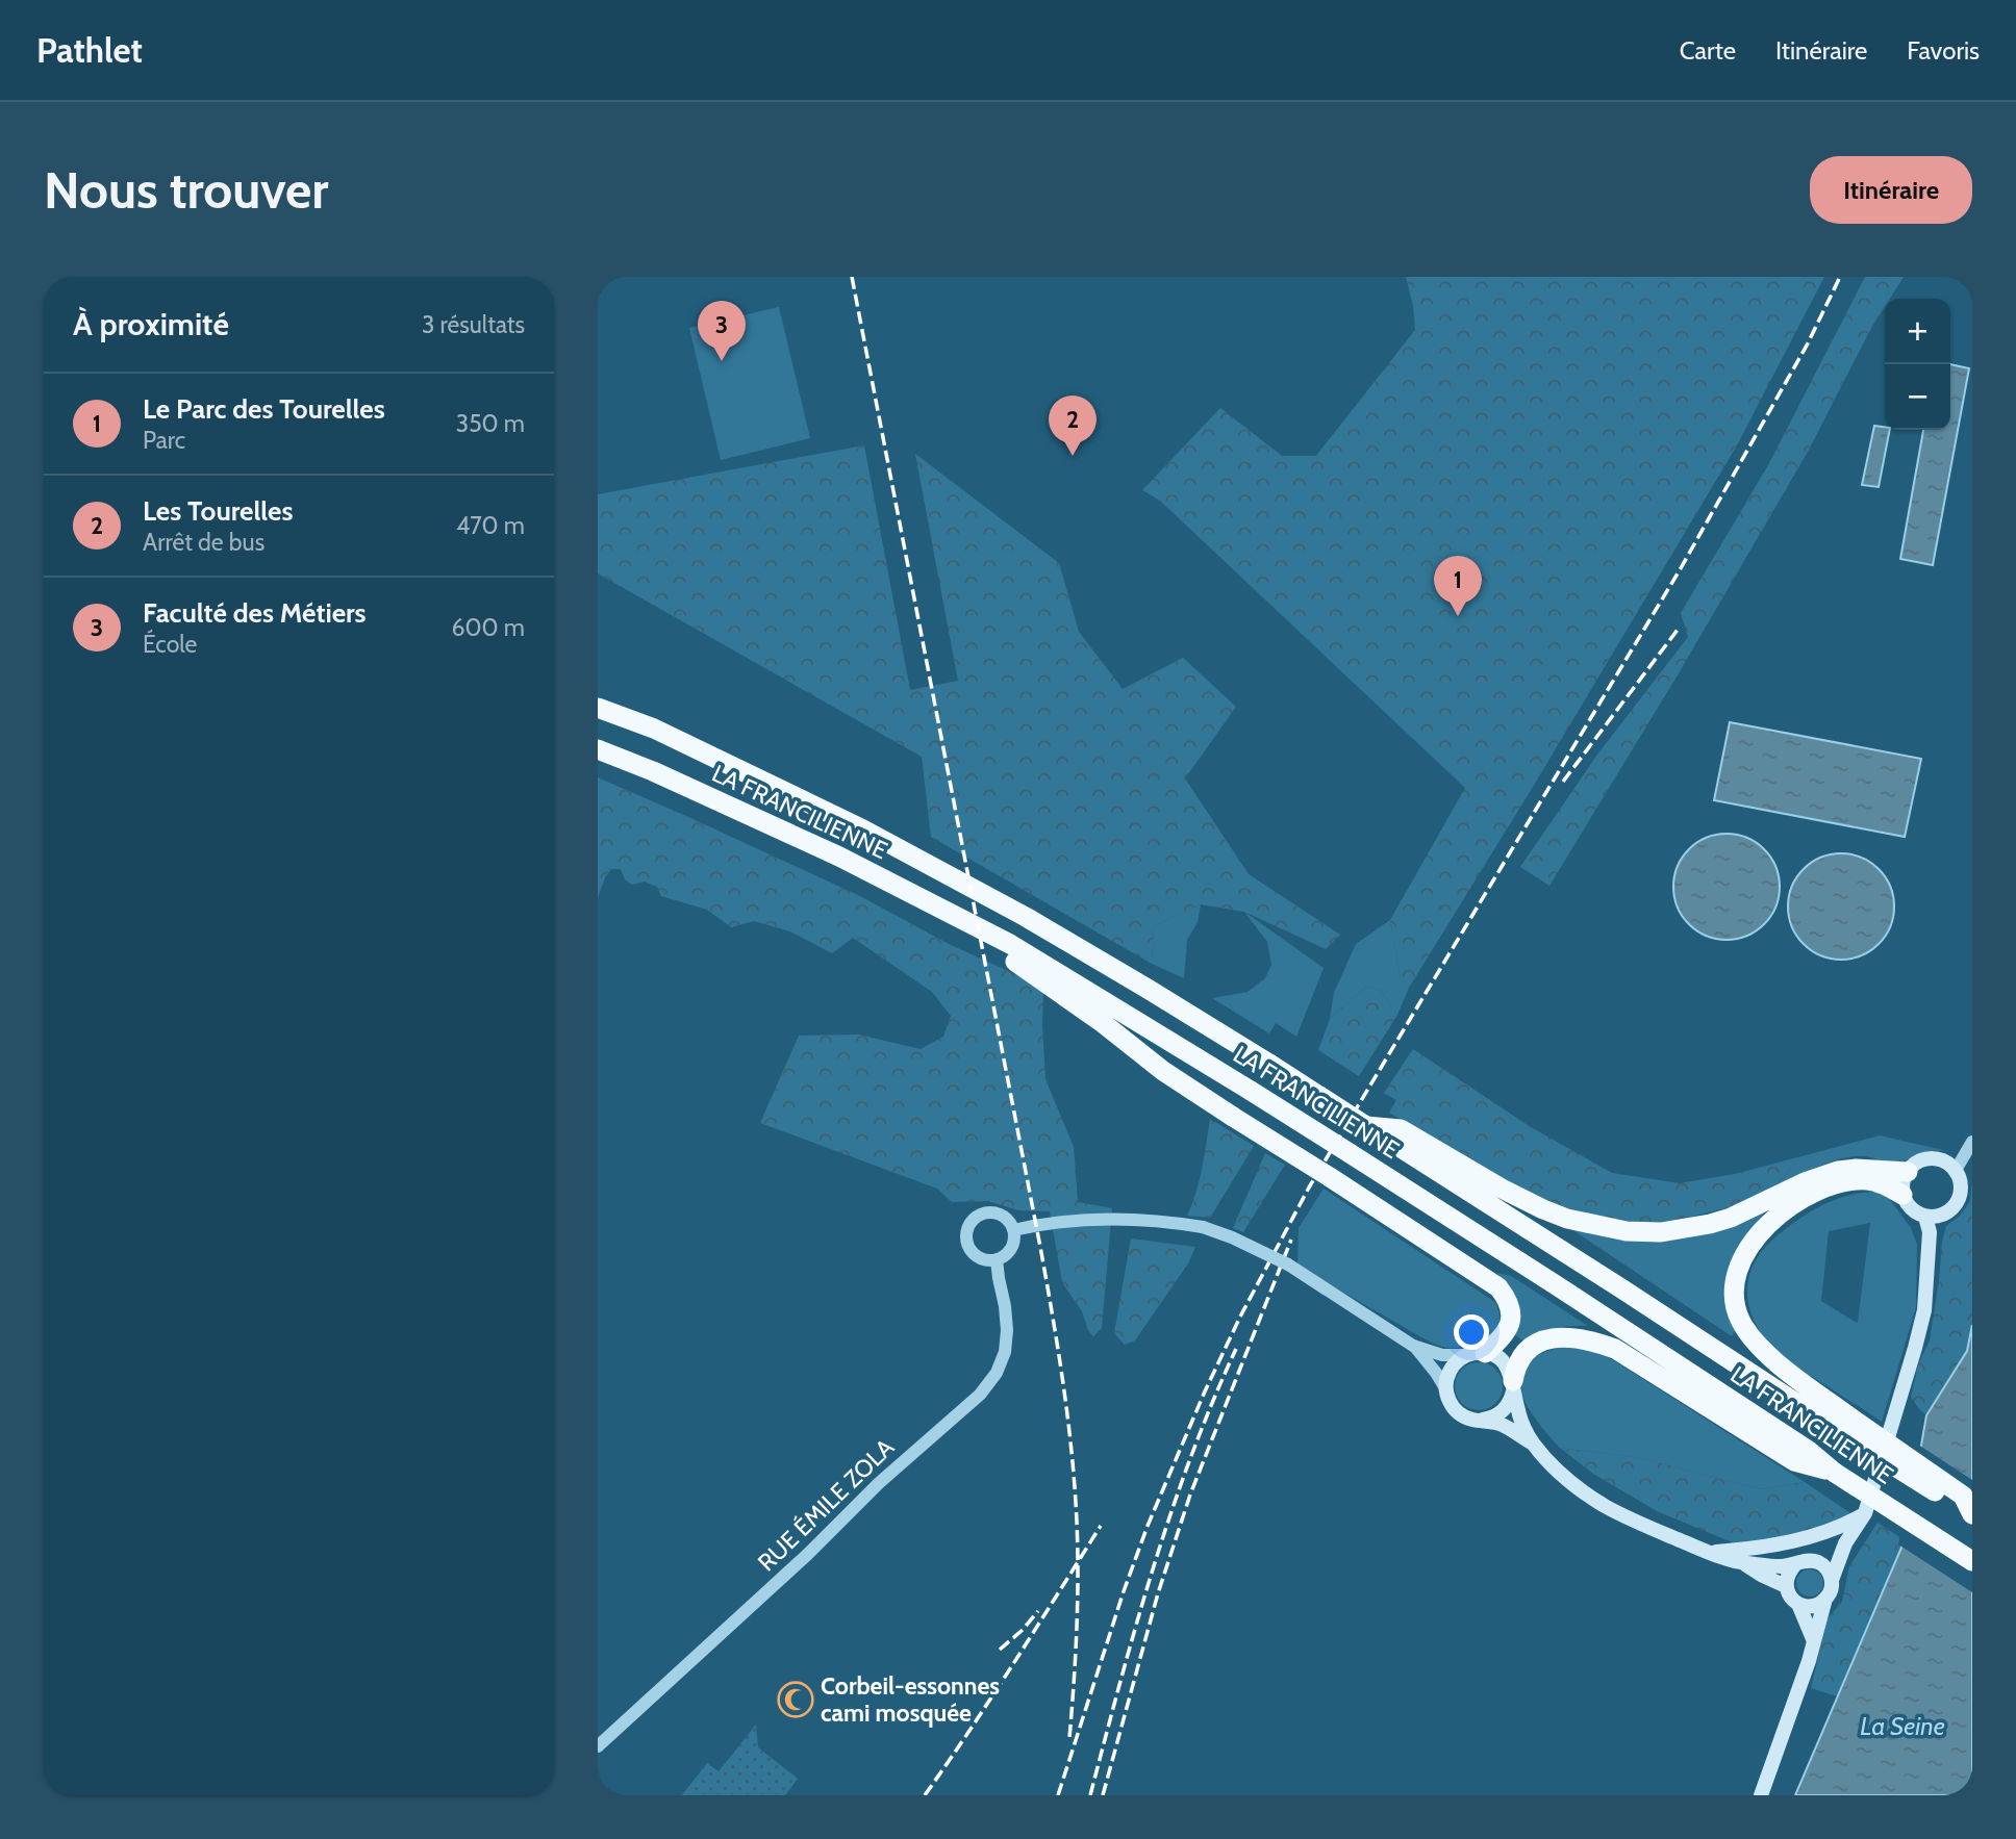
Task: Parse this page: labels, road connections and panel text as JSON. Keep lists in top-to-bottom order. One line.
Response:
{"streets":{"highway":["LA FRANCILIENNE"],"street":["RUE ÉMILE ZOLA"]},"water":["La Seine"],"places":{"mosque":["Corbeil-essonnes cami mosquée"]},"page":{"header":"Pathlet","nav":["Carte","Itinéraire","Favoris"],"buttons":"Itinéraire","title":"Nous trouver","heading":["À proximité","3 résultats"],"map_buttons":["+","−"],"pins":["3","2","1"],"list":[{"mark":"1","name":"Le Parc des Tourelles","note":"Parc","value":"350 m"},{"mark":"2","name":"Les Tourelles","note":"Arrêt de bus","value":"470 m"},{"mark":"3","name":"Faculté des Métiers","note":"École","value":"600 m"}]}}
